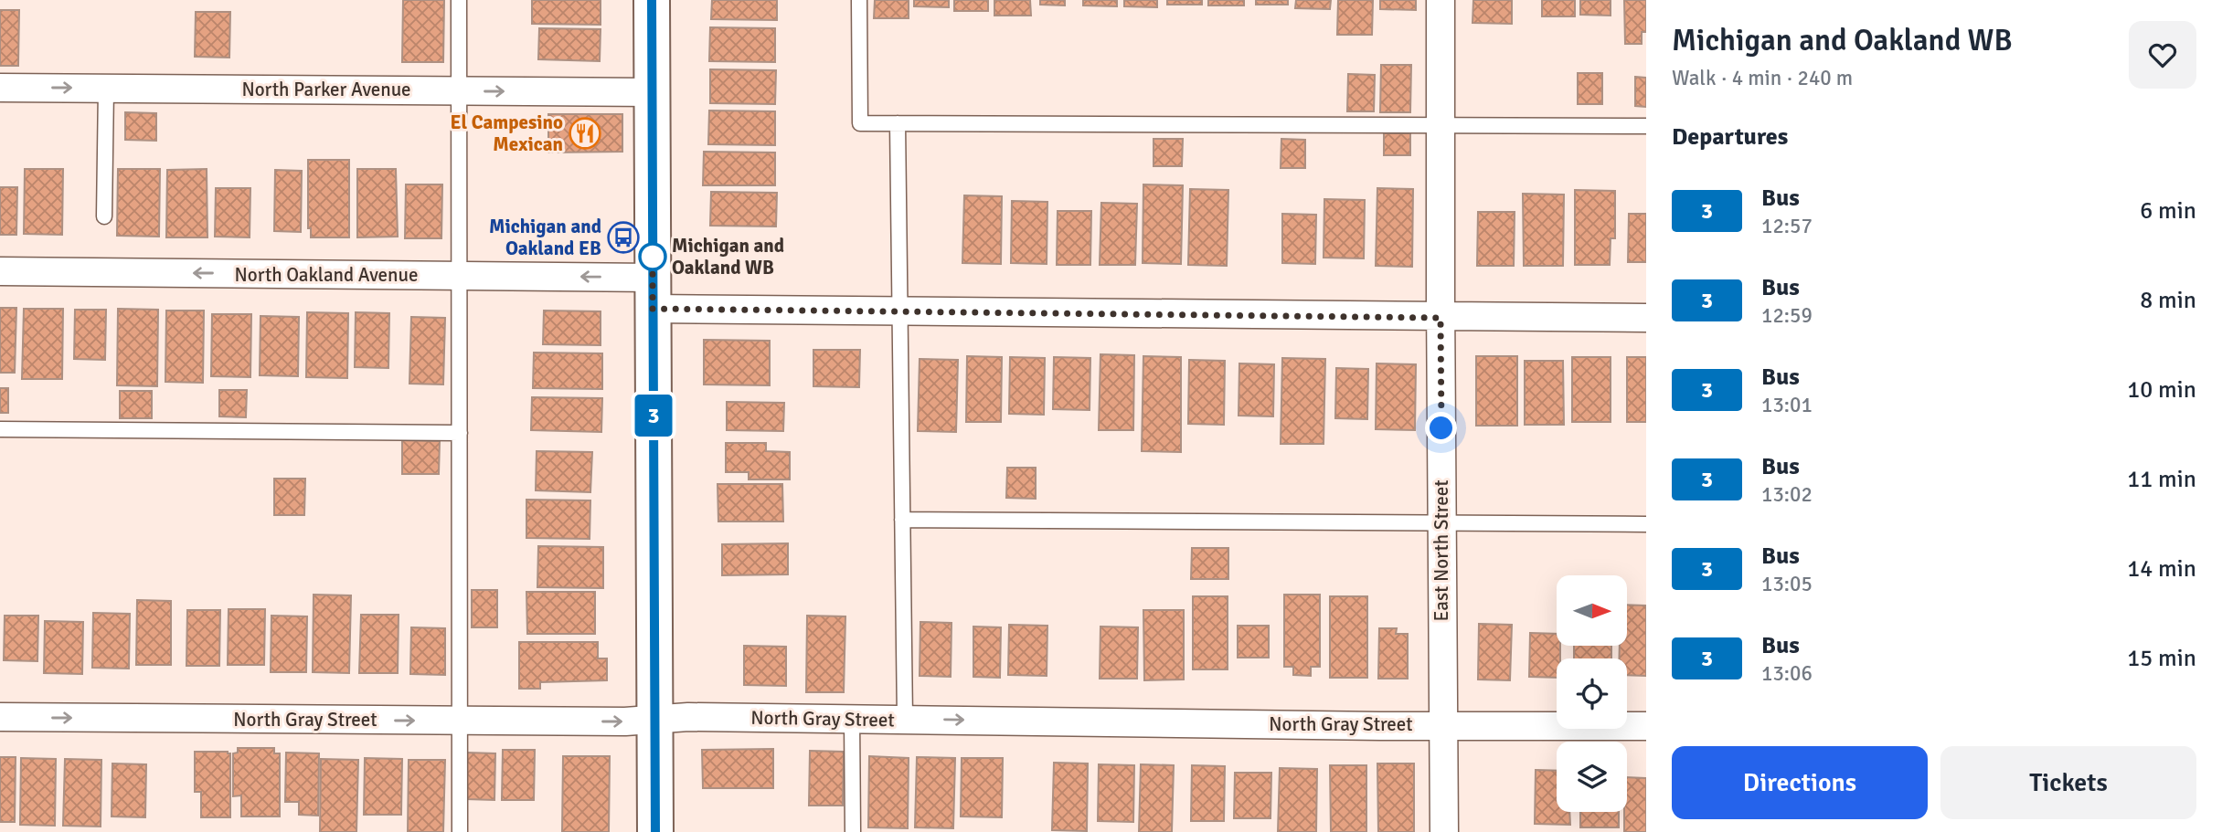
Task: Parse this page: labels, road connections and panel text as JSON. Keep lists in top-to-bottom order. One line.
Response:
{"streets":{"street":["North Parker Avenue","North Oakland Avenue","East North Street","North Gray Street"]},"crossings":[["North Oakland Avenue","East North Street"],["East North Street","North Gray Street"]],"one_way":["North Parker Avenue","North Oakland Avenue","North Gray Street"],"places":{"restaurant":["El Campesino Mexican"],"bus stop":["Michigan and Oakland EB"],"other":["Michigan and Oakland WB"]},"lines":["bus line 3"],"north":"right","page":{"on_map":"3","heading":[["Michigan and Oakland WB","Walk · 4 min · 240 m"],"Departures"],"list":[{"mark":"3","name":"Bus","note":"12:57","value":"6 min"},{"mark":"3","name":"Bus","note":"12:59","value":"8 min"},{"mark":"3","name":"Bus","note":"13:01","value":"10 min"},{"mark":"3","name":"Bus","note":"13:02","value":"11 min"},{"mark":"3","name":"Bus","note":"13:05","value":"14 min"},{"mark":"3","name":"Bus","note":"13:06","value":"15 min"}],"buttons":["Directions","Tickets"]}}
